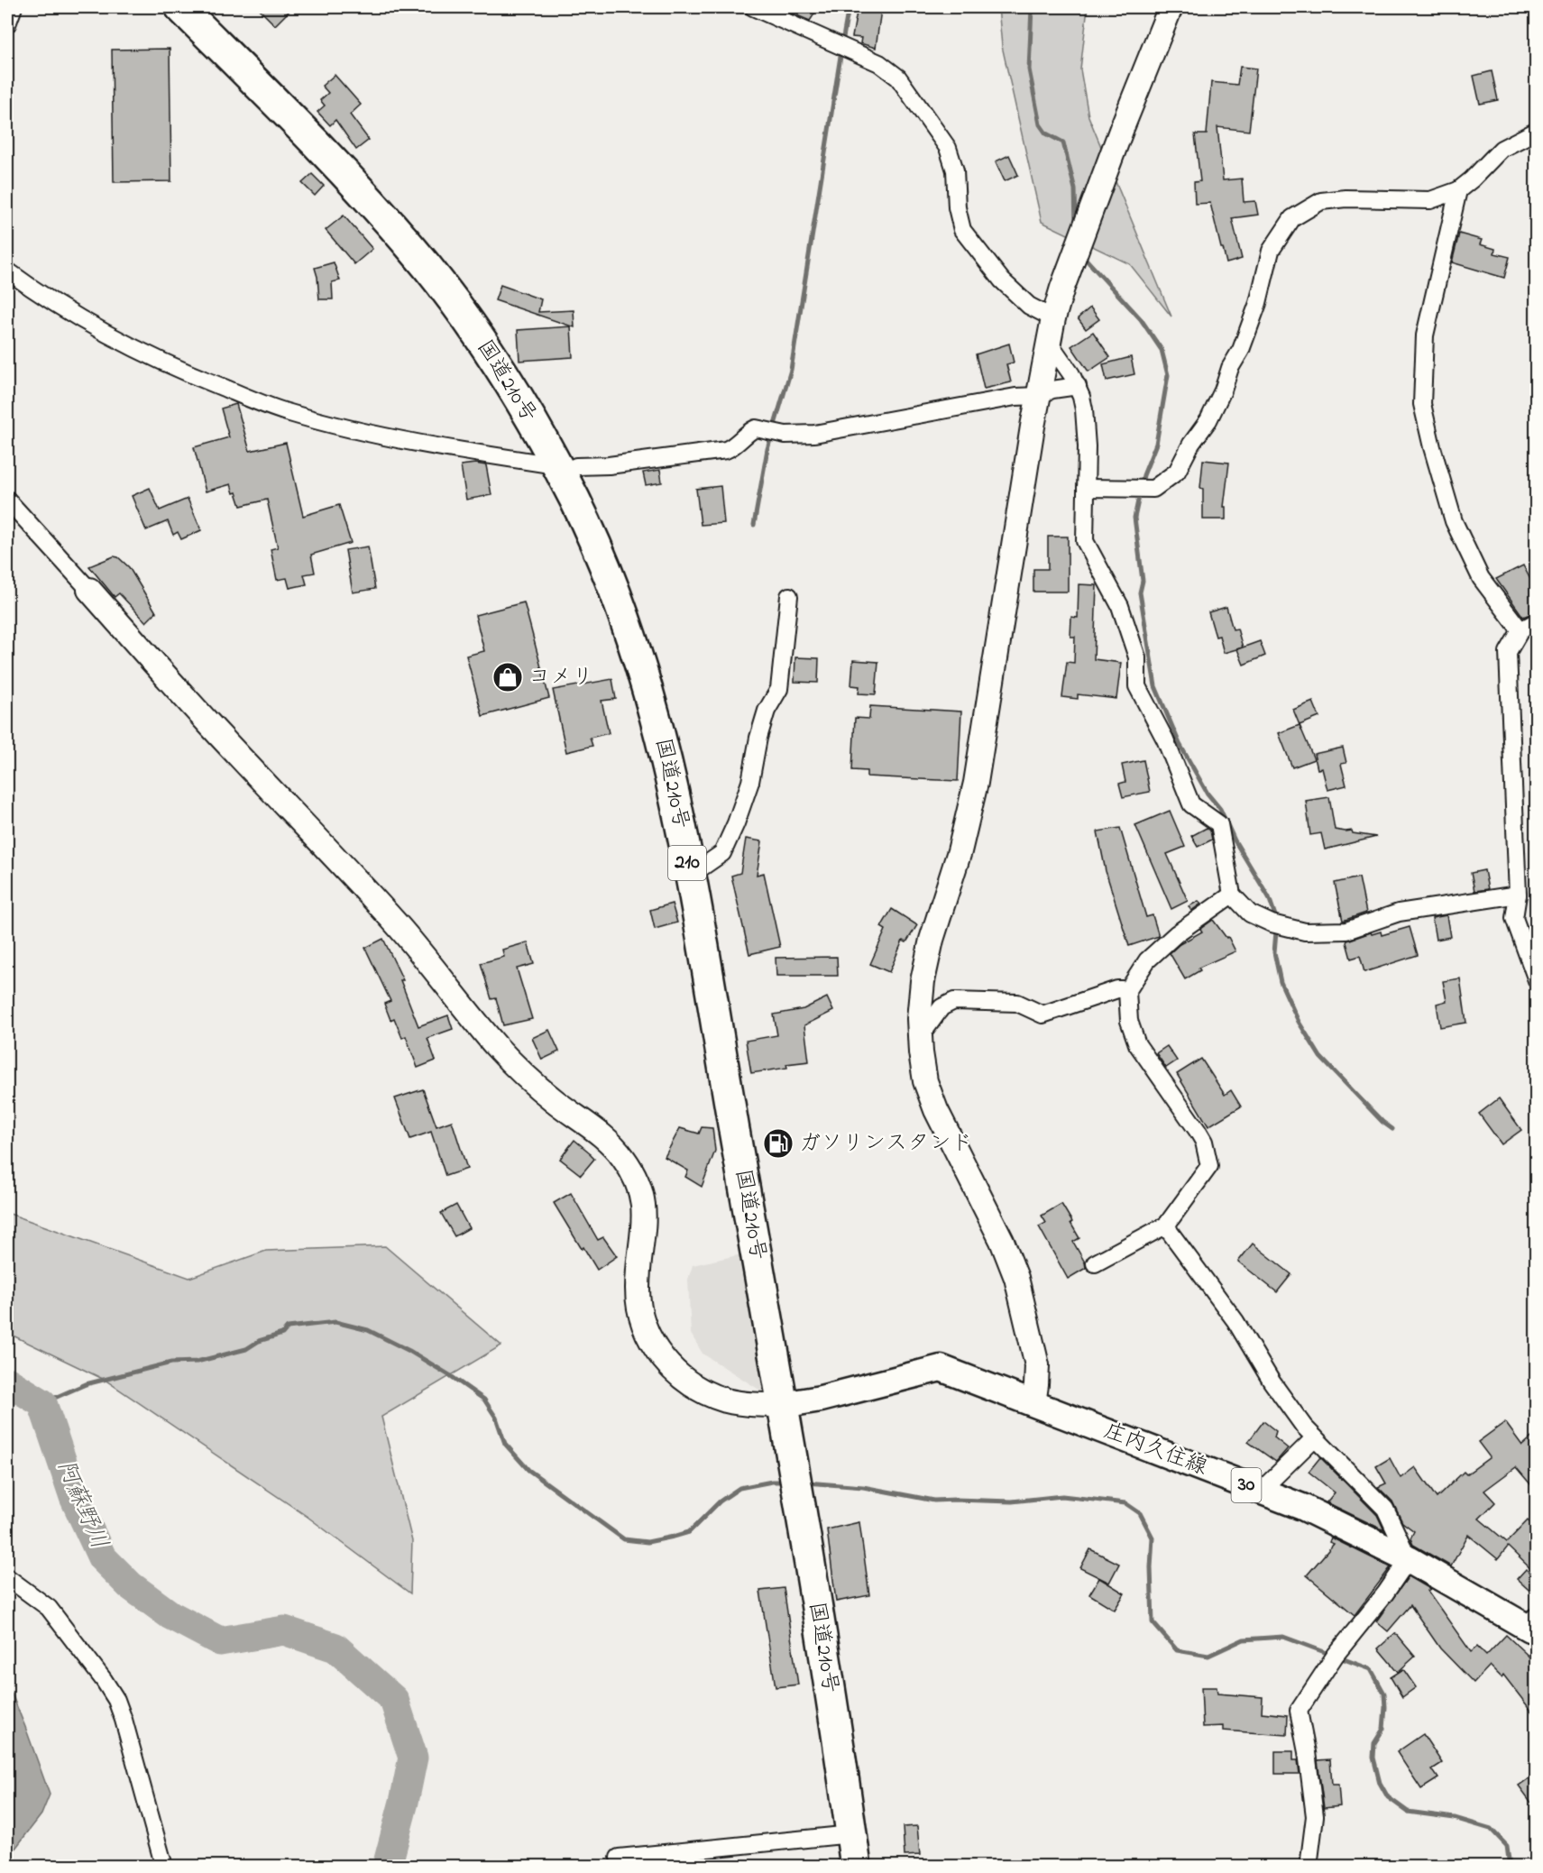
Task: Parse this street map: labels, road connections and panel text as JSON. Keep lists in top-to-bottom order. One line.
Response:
{"streets":{"highway":["国道210号","210"],"main road":["庄内久住線","30"]},"crossings":[["国道210号","庄内久住線"]],"water":["阿蘇野川"],"places":{"shop":["コメリ"],"fuel station":["ガソリンスタンド"]}}
